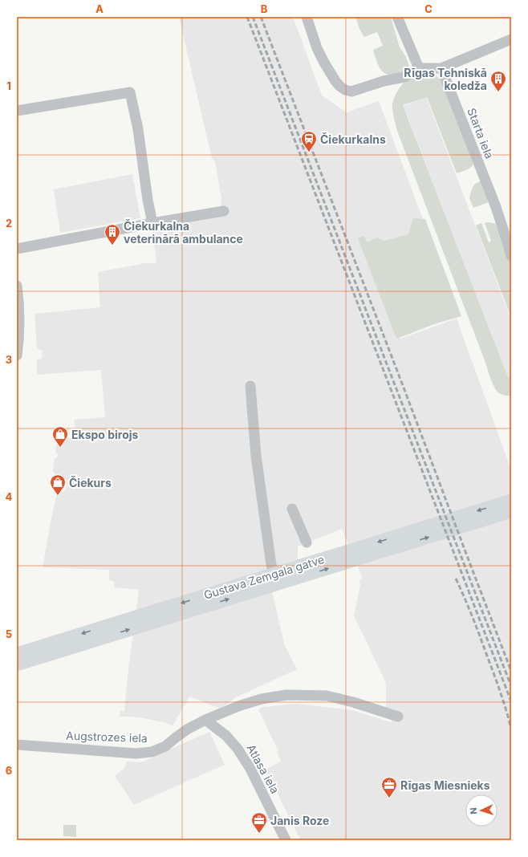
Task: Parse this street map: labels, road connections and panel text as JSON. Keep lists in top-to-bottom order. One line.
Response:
{"streets":{"main road":["Gustava Zemgala gatve"],"street":["Starta iela","Augstrozes iela","Atlasa iela"]},"crossings":[["Augstrozes iela","Atlasa iela"]],"places":{"building":["Rīgas Tehniskā koledža","Čiekurkalna veterinārā ambulance"],"station":["Čiekurkalns"],"shop":["Ekspo birojs","Čiekurs"],"office":["Rīgas Miesnieks","Janis Roze"]},"north":"left","grid":{"columns":["A","B","C"],"rows":["1","2","3","4","5","6"]}}
